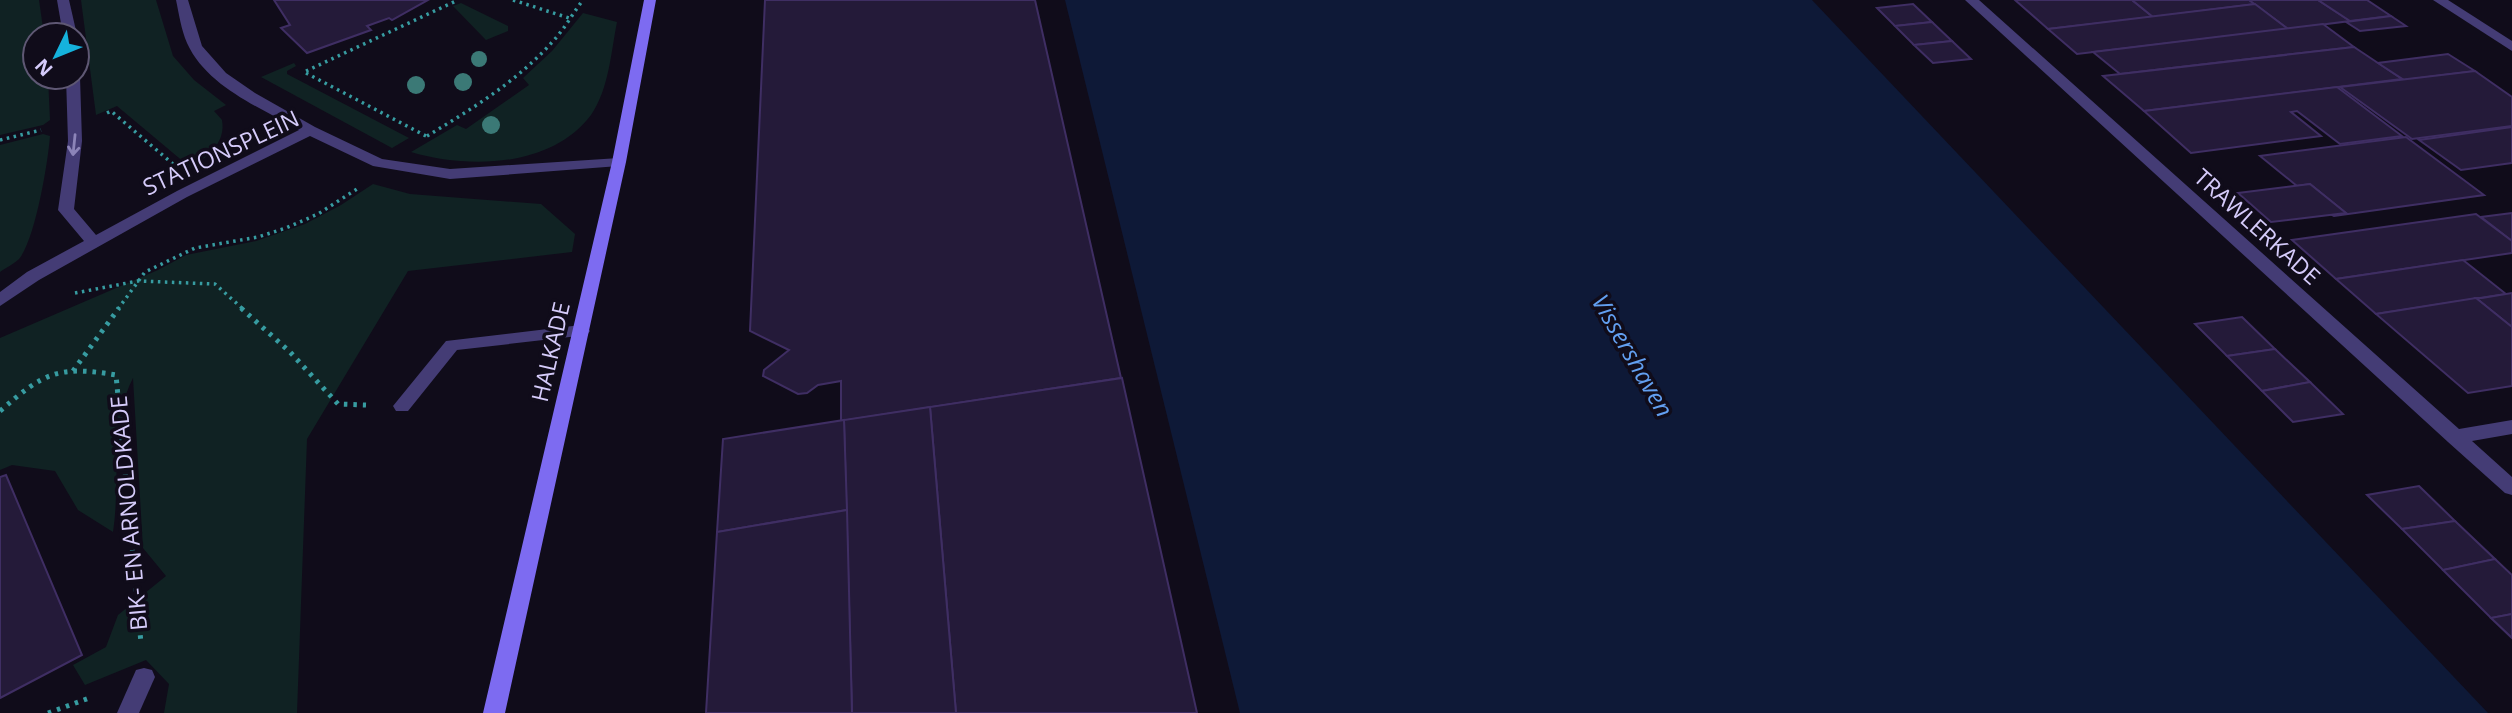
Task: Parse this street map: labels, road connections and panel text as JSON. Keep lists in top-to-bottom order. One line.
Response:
{"streets":{"street":["STATIONSPLEIN","TRAWLERKADE","HALKADE"],"path":["BIK- EN ARNOLDKADE"]},"crossings":[["STATIONSPLEIN","HALKADE"]],"water":["Vissershaven"],"north":"bottom left"}
